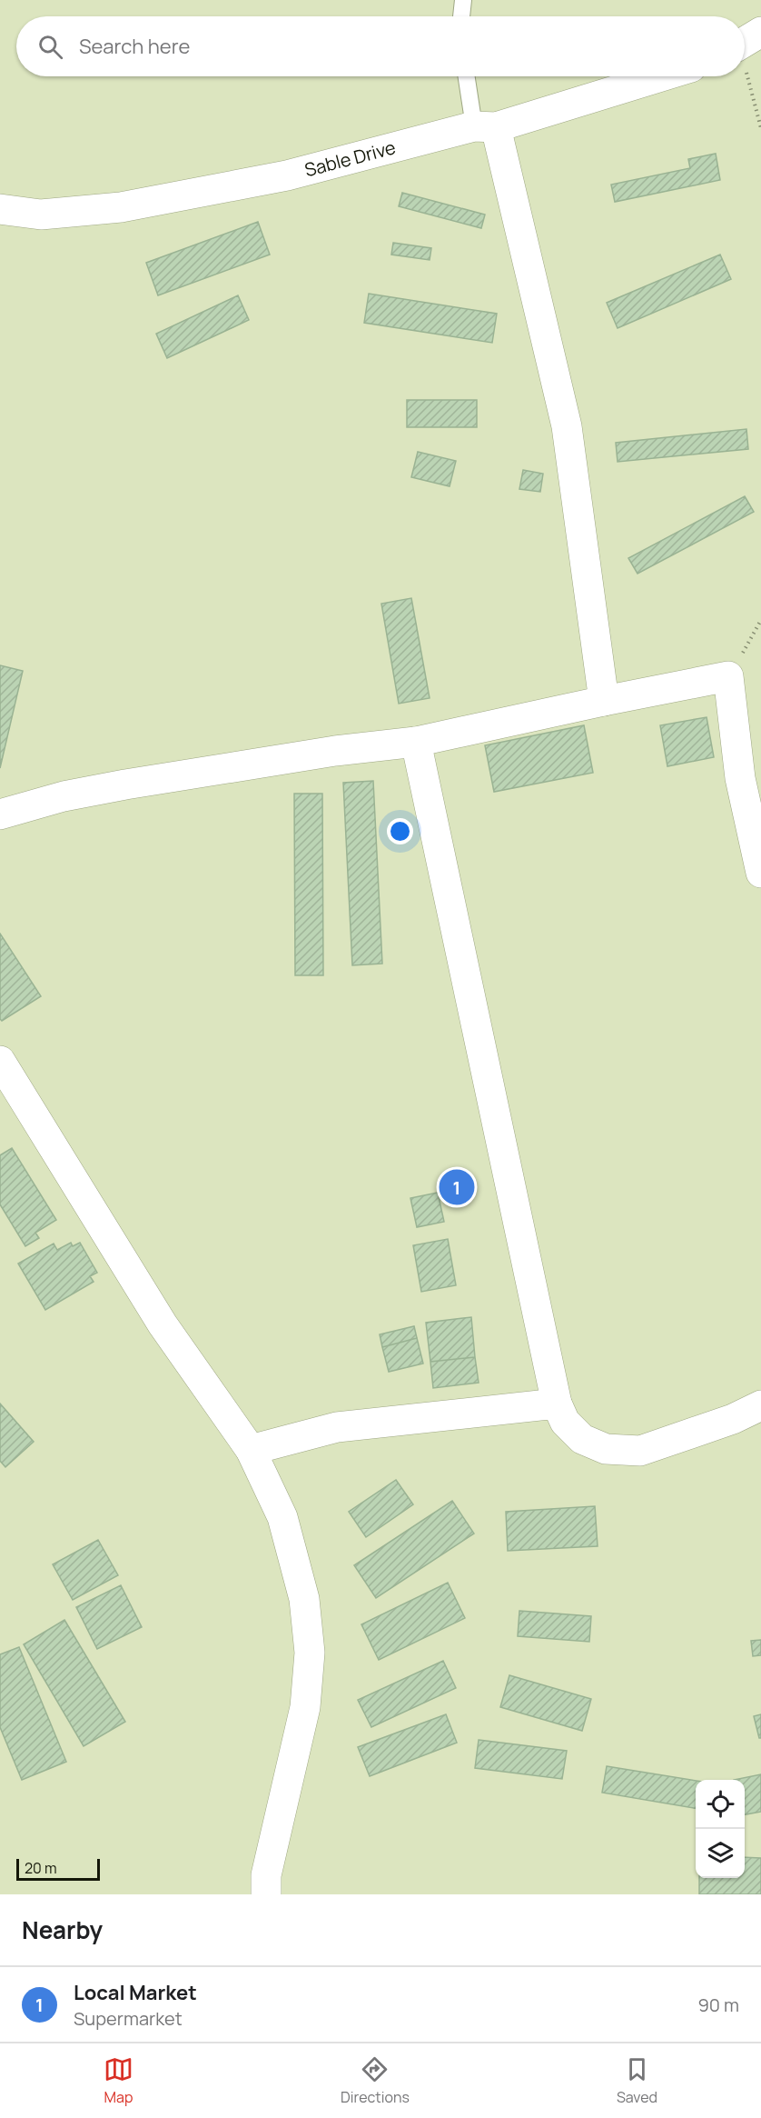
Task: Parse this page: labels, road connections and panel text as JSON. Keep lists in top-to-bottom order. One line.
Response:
{"streets":{"street":["Sable Drive"]},"scale_bar":"20 m","page":{"search":"Search here","pins":"1","scale":"20 m","heading":"Nearby","list":[{"mark":"1","name":"Local Market","note":"Supermarket","value":"90 m"}],"nav":["Map","Directions","Saved"]}}
